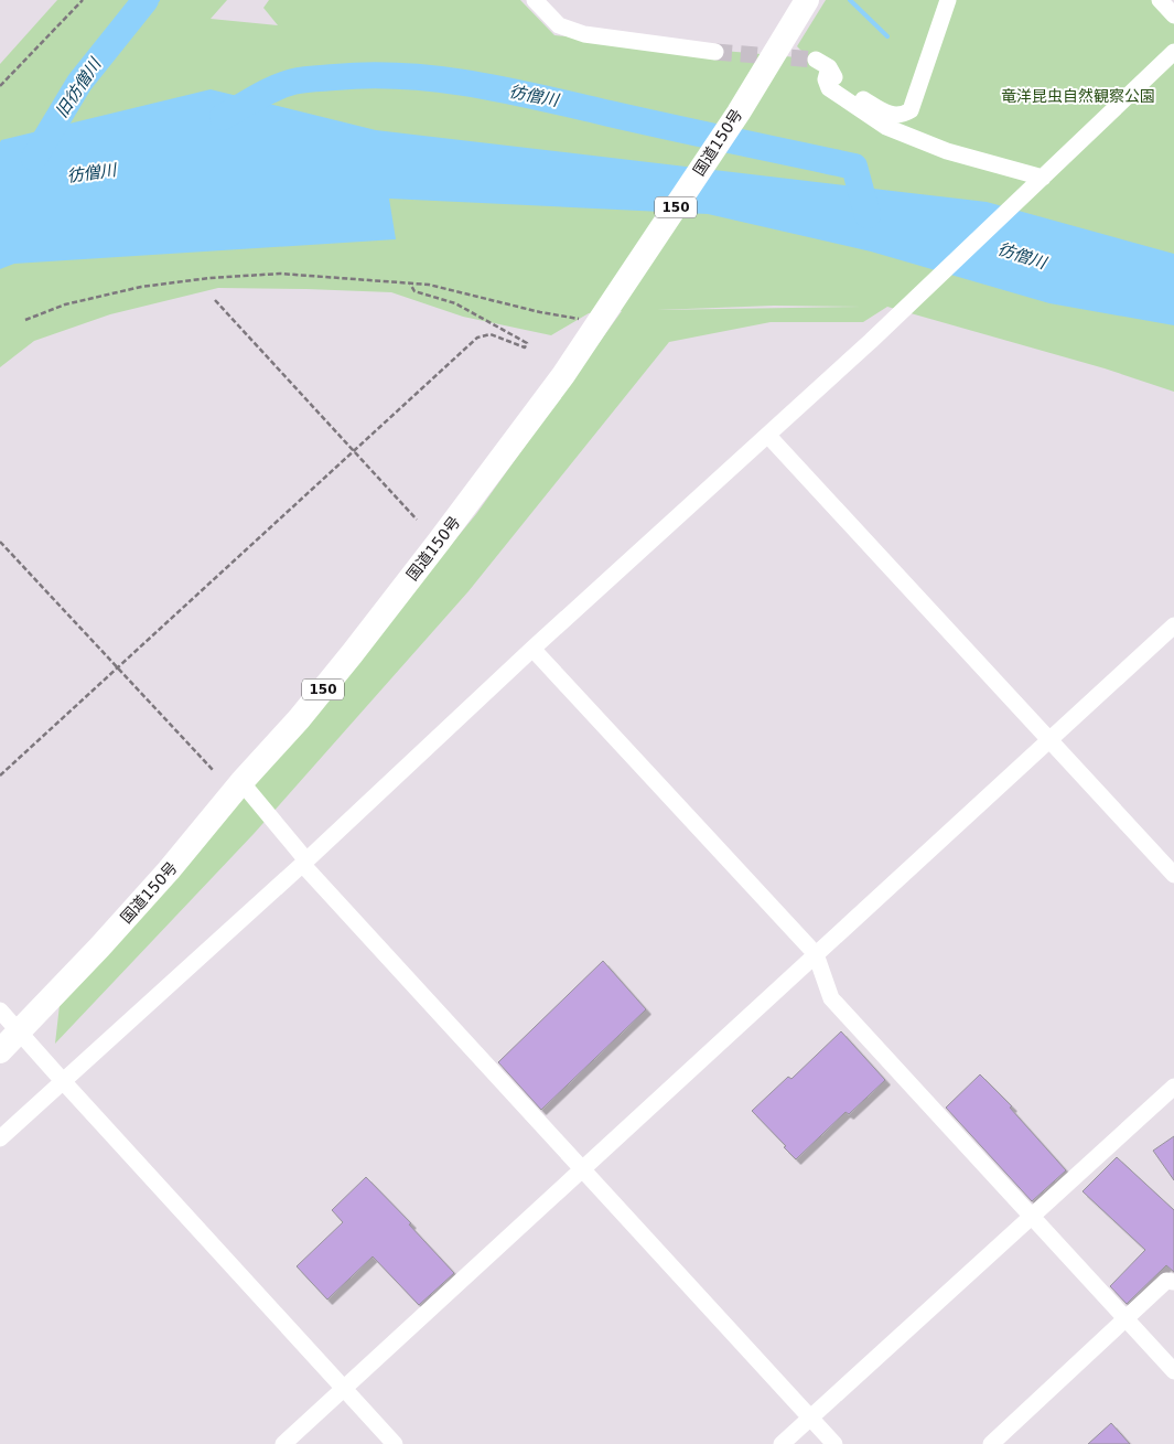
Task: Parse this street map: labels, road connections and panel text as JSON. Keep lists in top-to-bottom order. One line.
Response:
{"streets":{"highway":["国道150号","150"]},"water":["旧彷僧川","彷僧川"],"parks":["竜洋昆虫自然観察公園"]}
